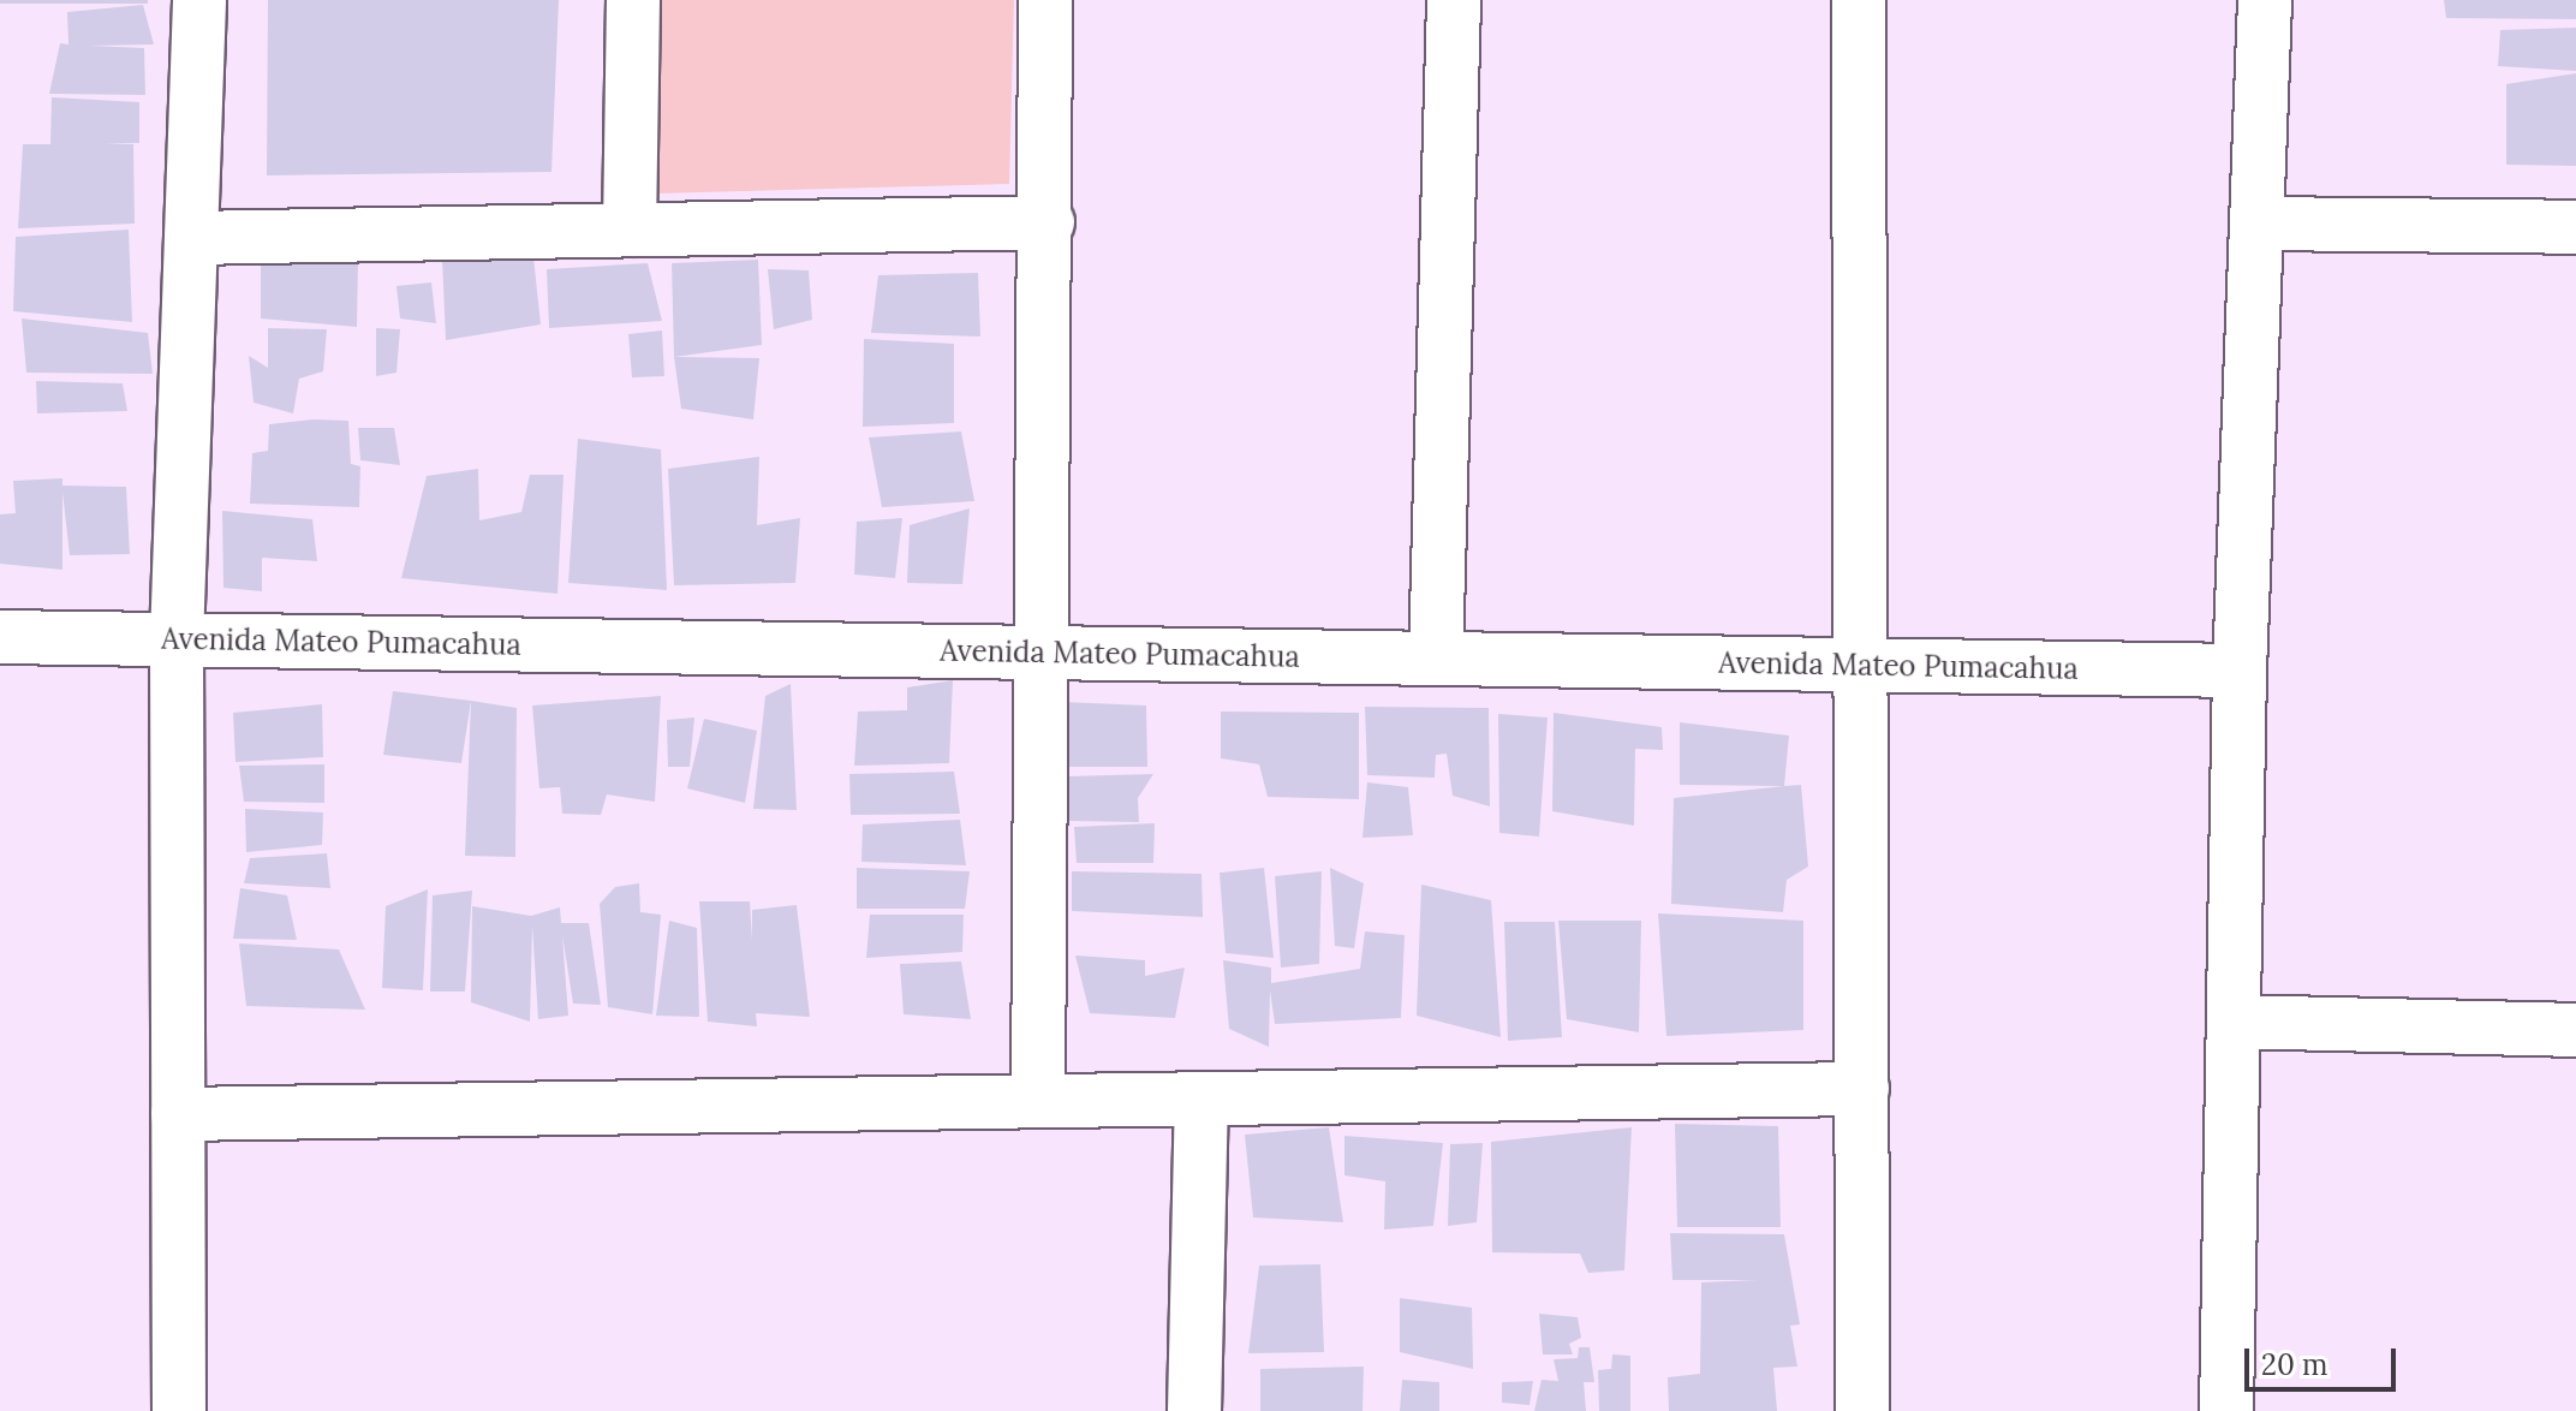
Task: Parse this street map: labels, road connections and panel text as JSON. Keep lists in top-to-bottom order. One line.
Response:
{"streets":{"street":["Avenida Mateo Pumacahua"]},"scale_bar":"20 m"}
